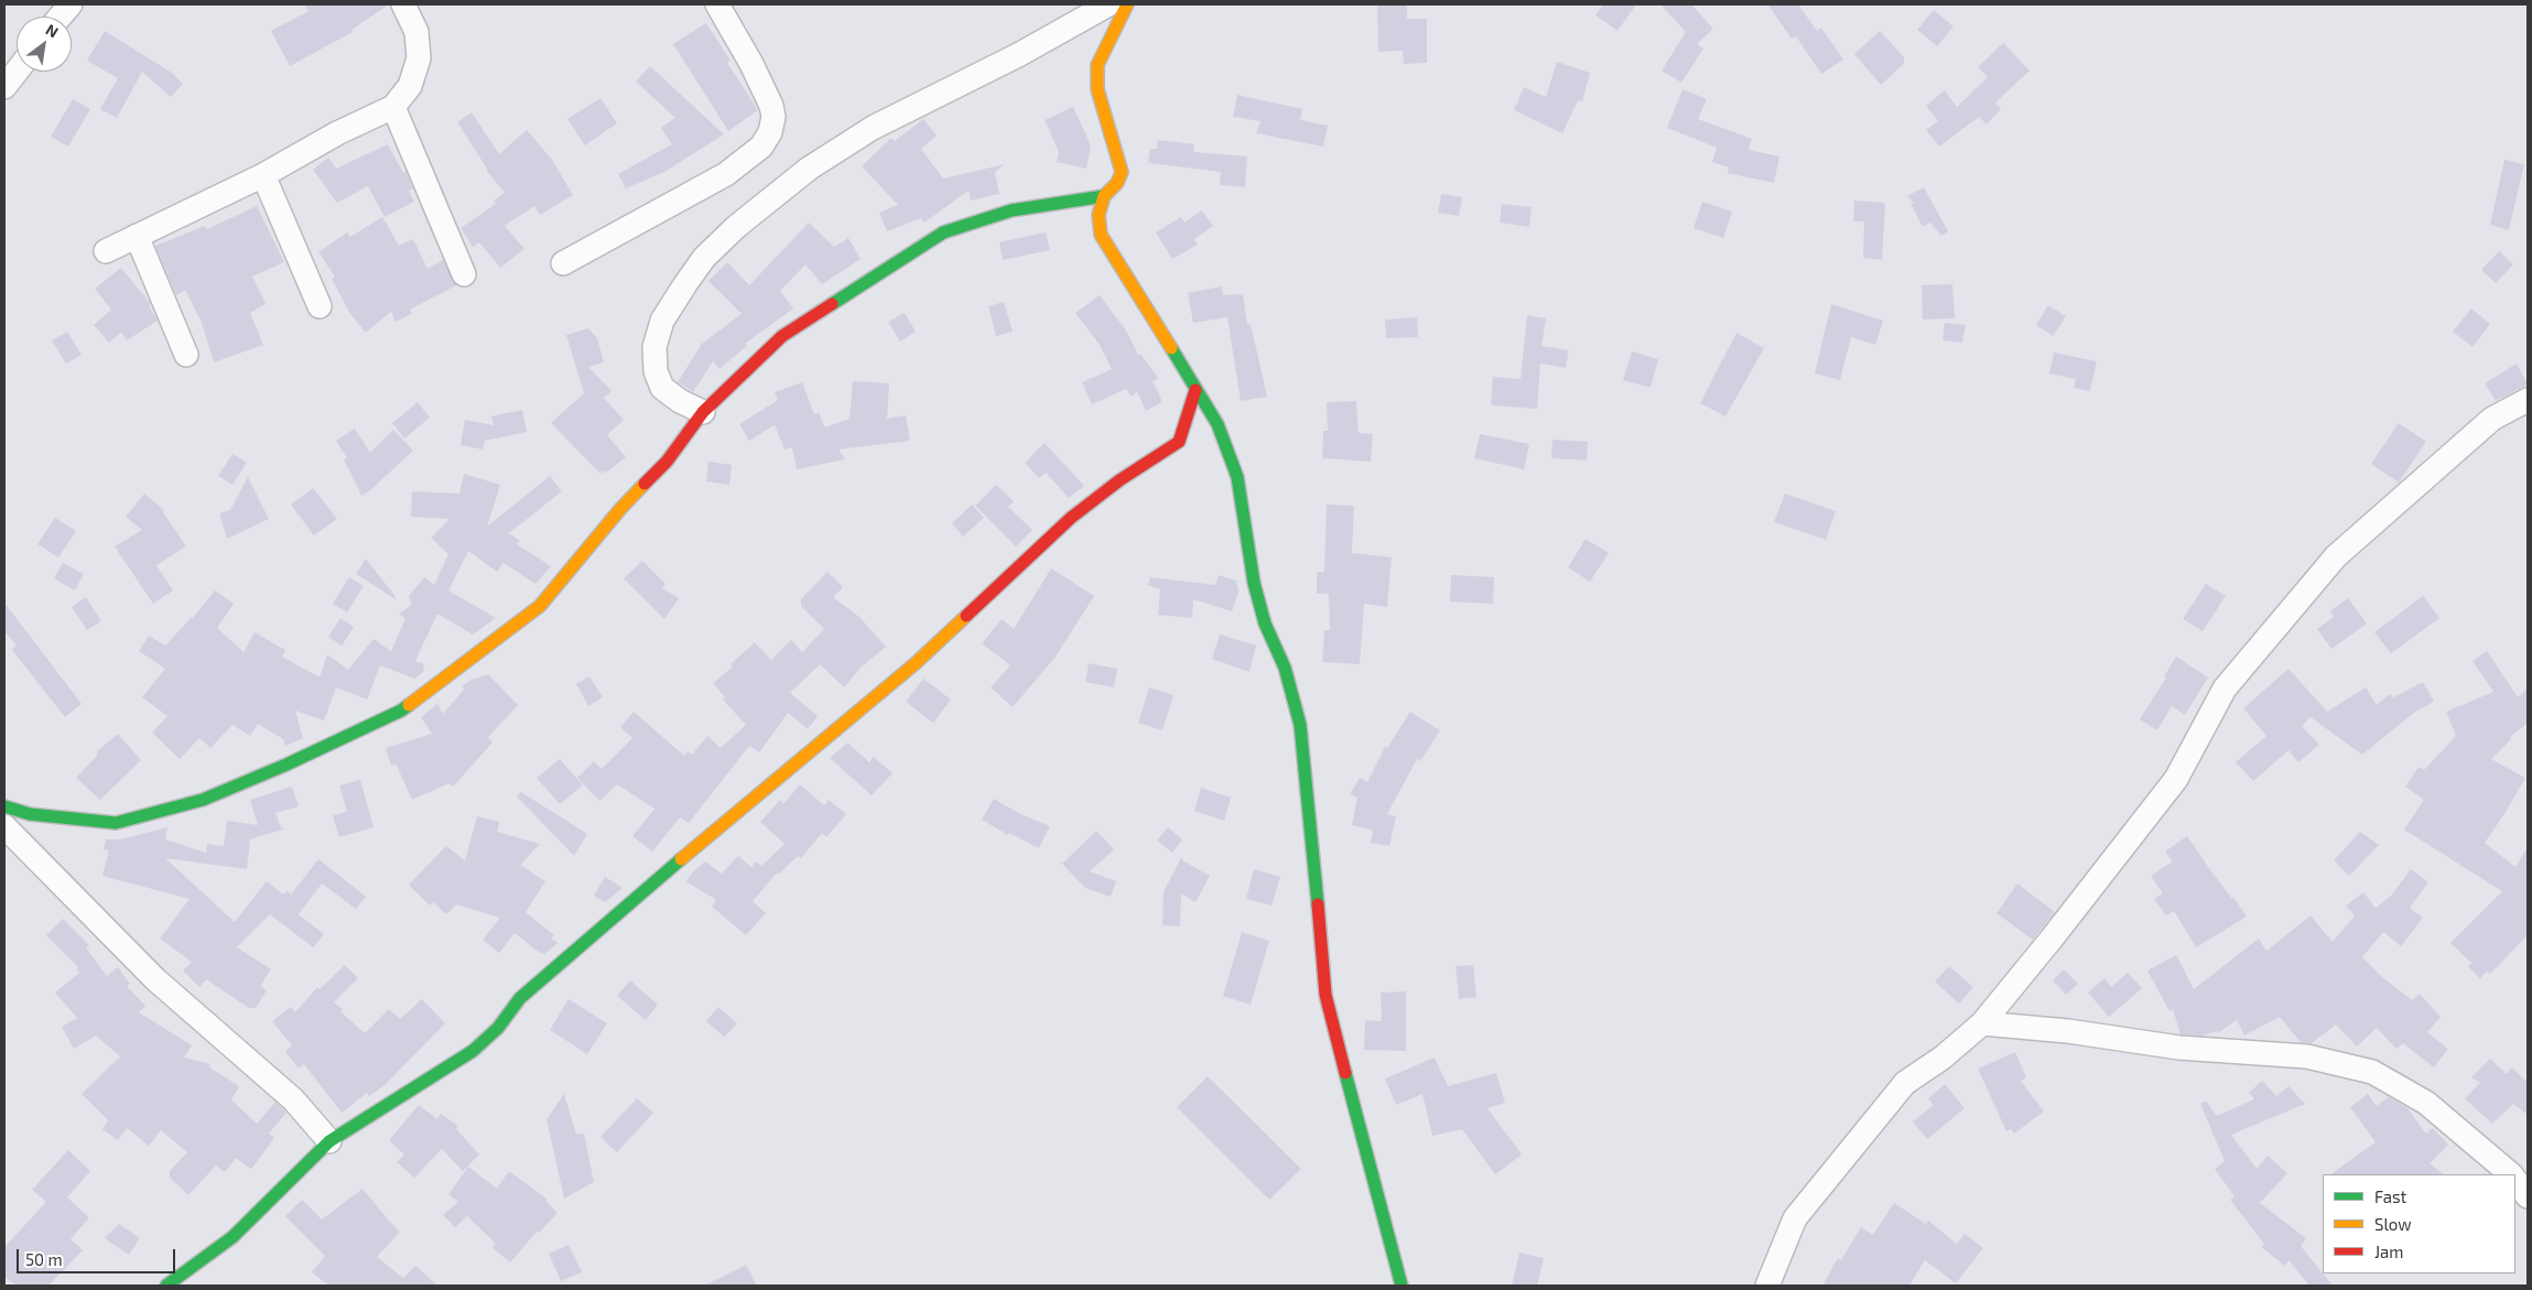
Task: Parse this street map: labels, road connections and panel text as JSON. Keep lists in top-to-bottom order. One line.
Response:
{"legend":["Fast","Slow","Jam"],"scale_bar":"50 m","north":"top right"}
